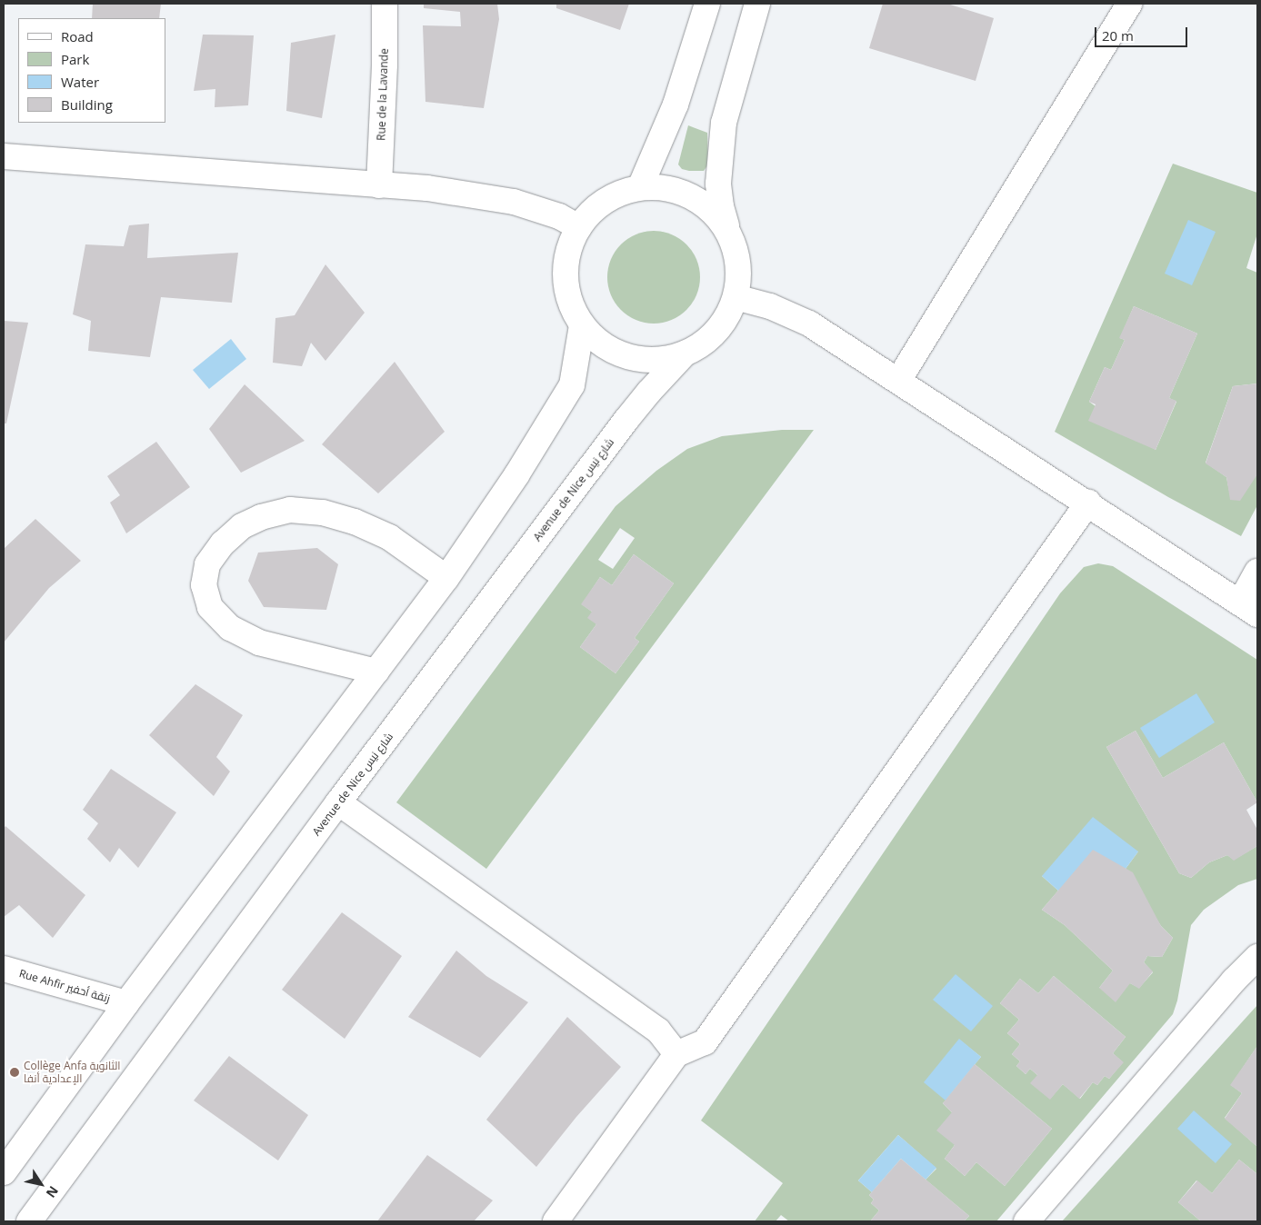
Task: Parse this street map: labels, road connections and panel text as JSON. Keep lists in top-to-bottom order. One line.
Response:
{"streets":{"street":["Rue de la Lavande","Avenue de Nice شارع نيس","Rue Ahfir زنقة أحفير"]},"places":["Collège Anfa الثانوية الإعدادية أنفا"],"legend":["Road","Park","Water","Building"],"scale_bar":"20 m","north":"bottom right"}
